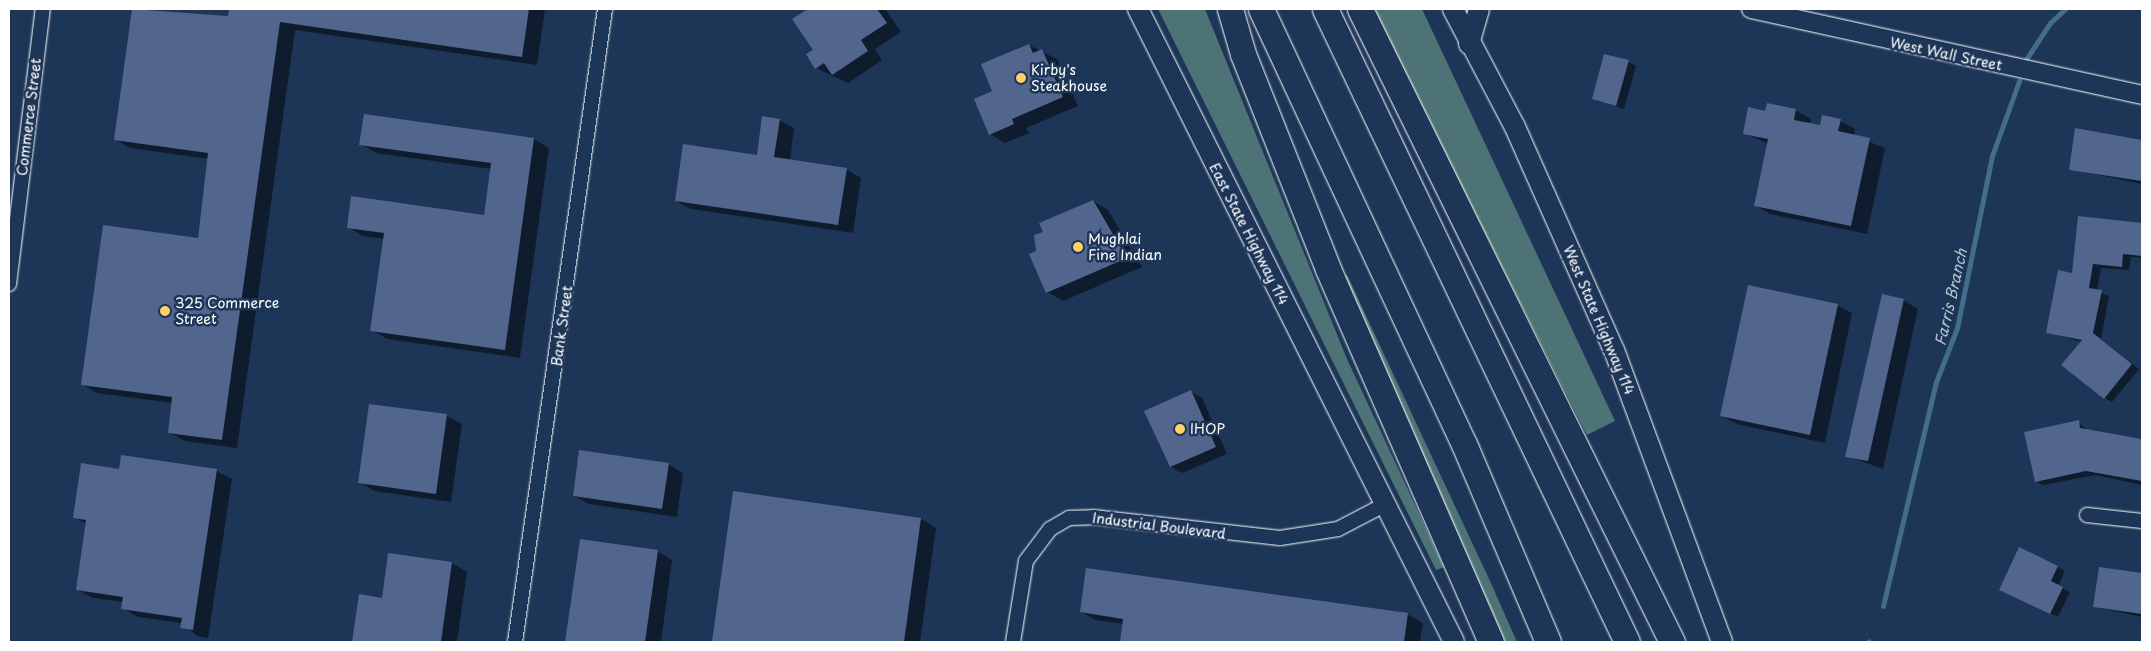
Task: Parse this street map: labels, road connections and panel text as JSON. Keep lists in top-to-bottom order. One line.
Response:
{"streets":{"main road":["East State Highway 114","West State Highway 114"],"street":["West Wall Street","Commerce Street","Bank Street","Industrial Boulevard"]},"crossings":[["East State Highway 114","Industrial Boulevard"]],"water":["Farris Branch"],"places":["Kirby's Steakhouse","Mughlai Fine Indian","325 Commerce Street","IHOP"]}
